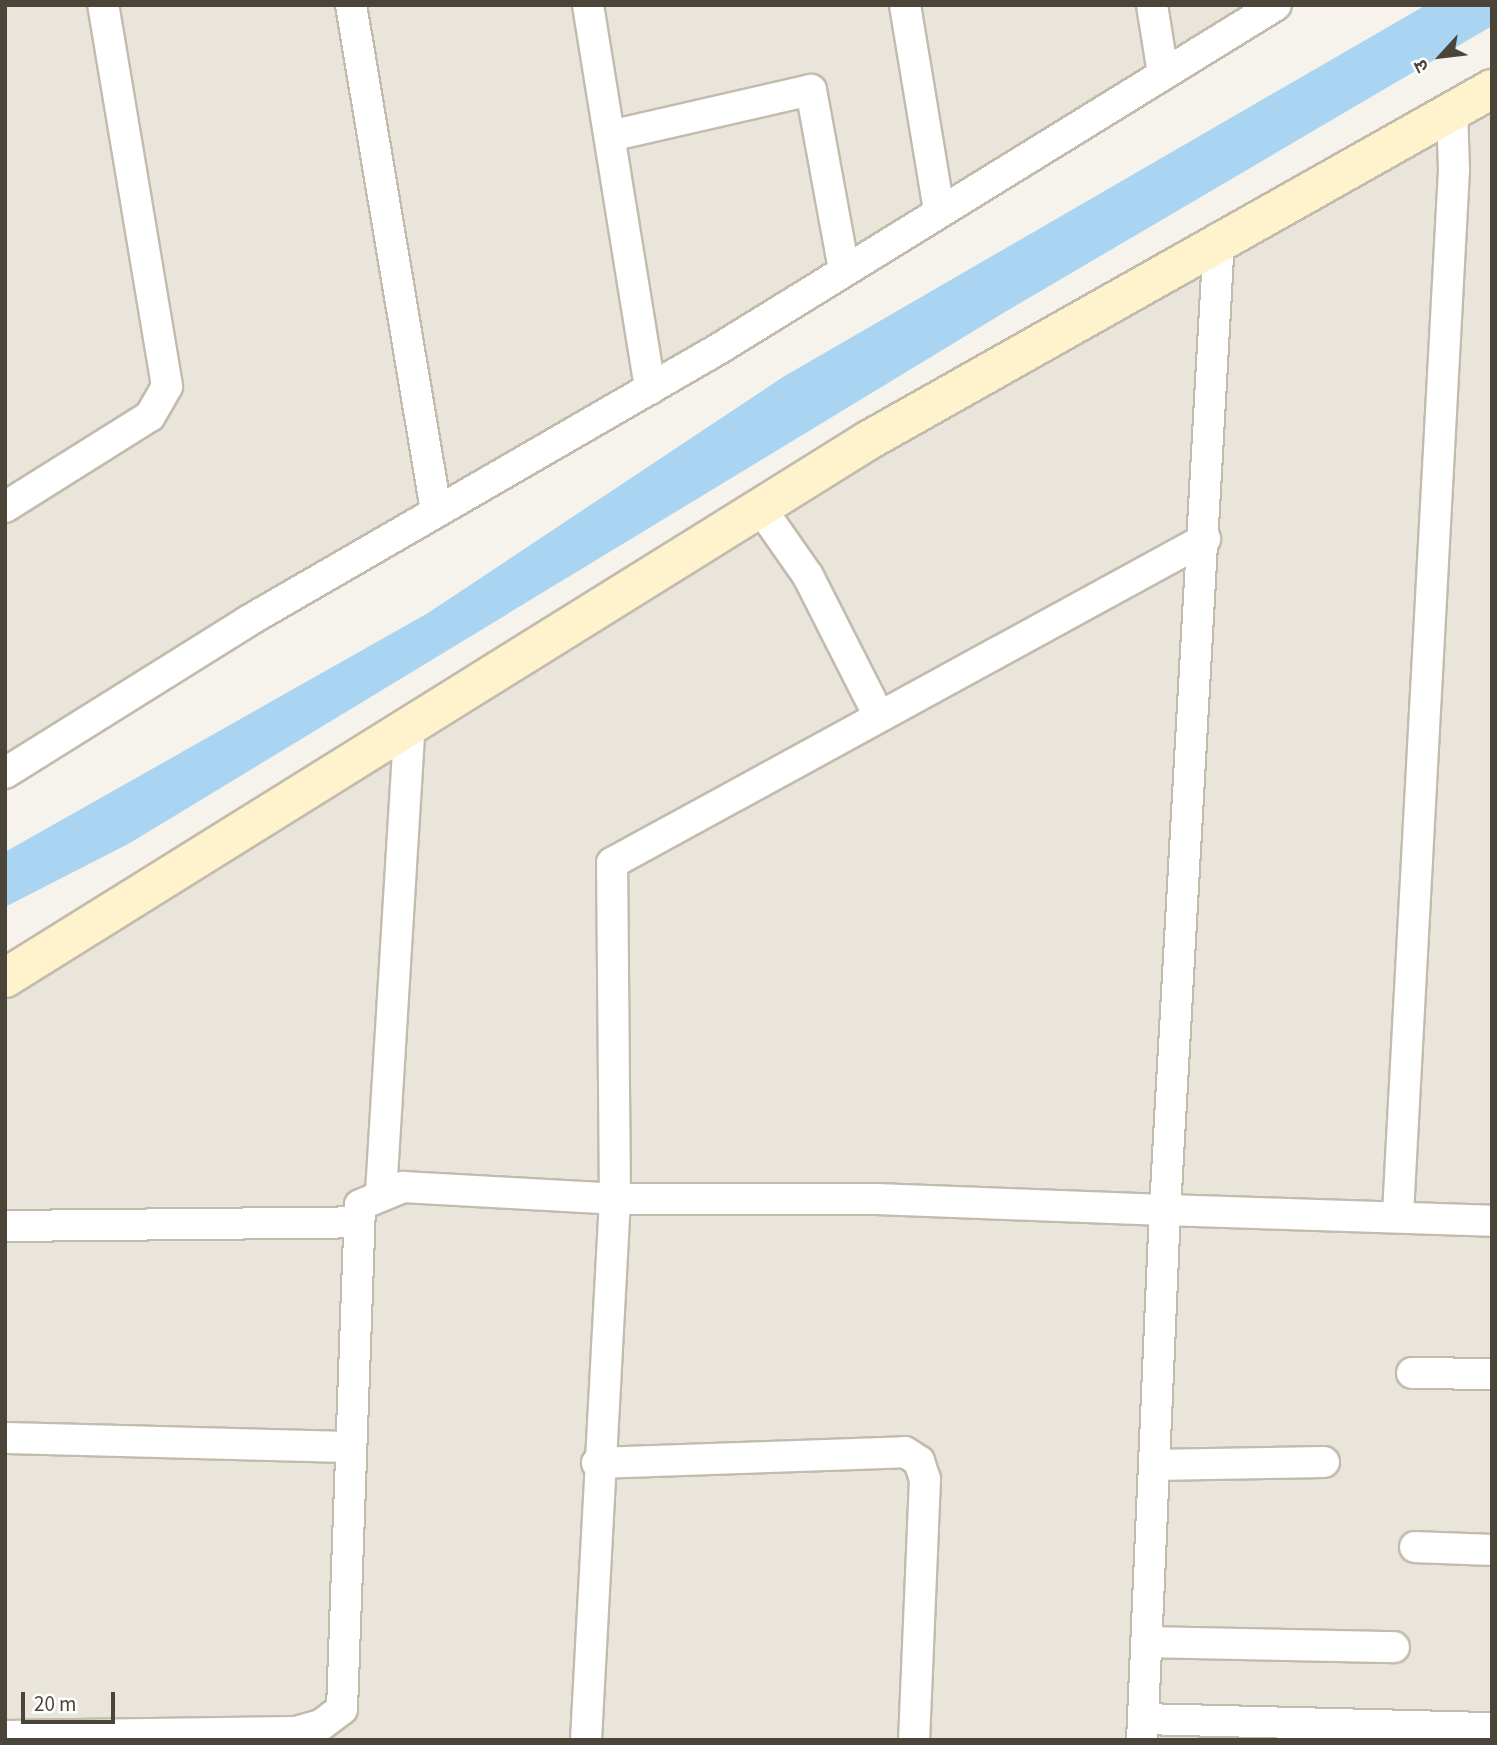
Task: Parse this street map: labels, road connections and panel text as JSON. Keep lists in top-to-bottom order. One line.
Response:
{"scale_bar":"20 m","north":"bottom left"}
